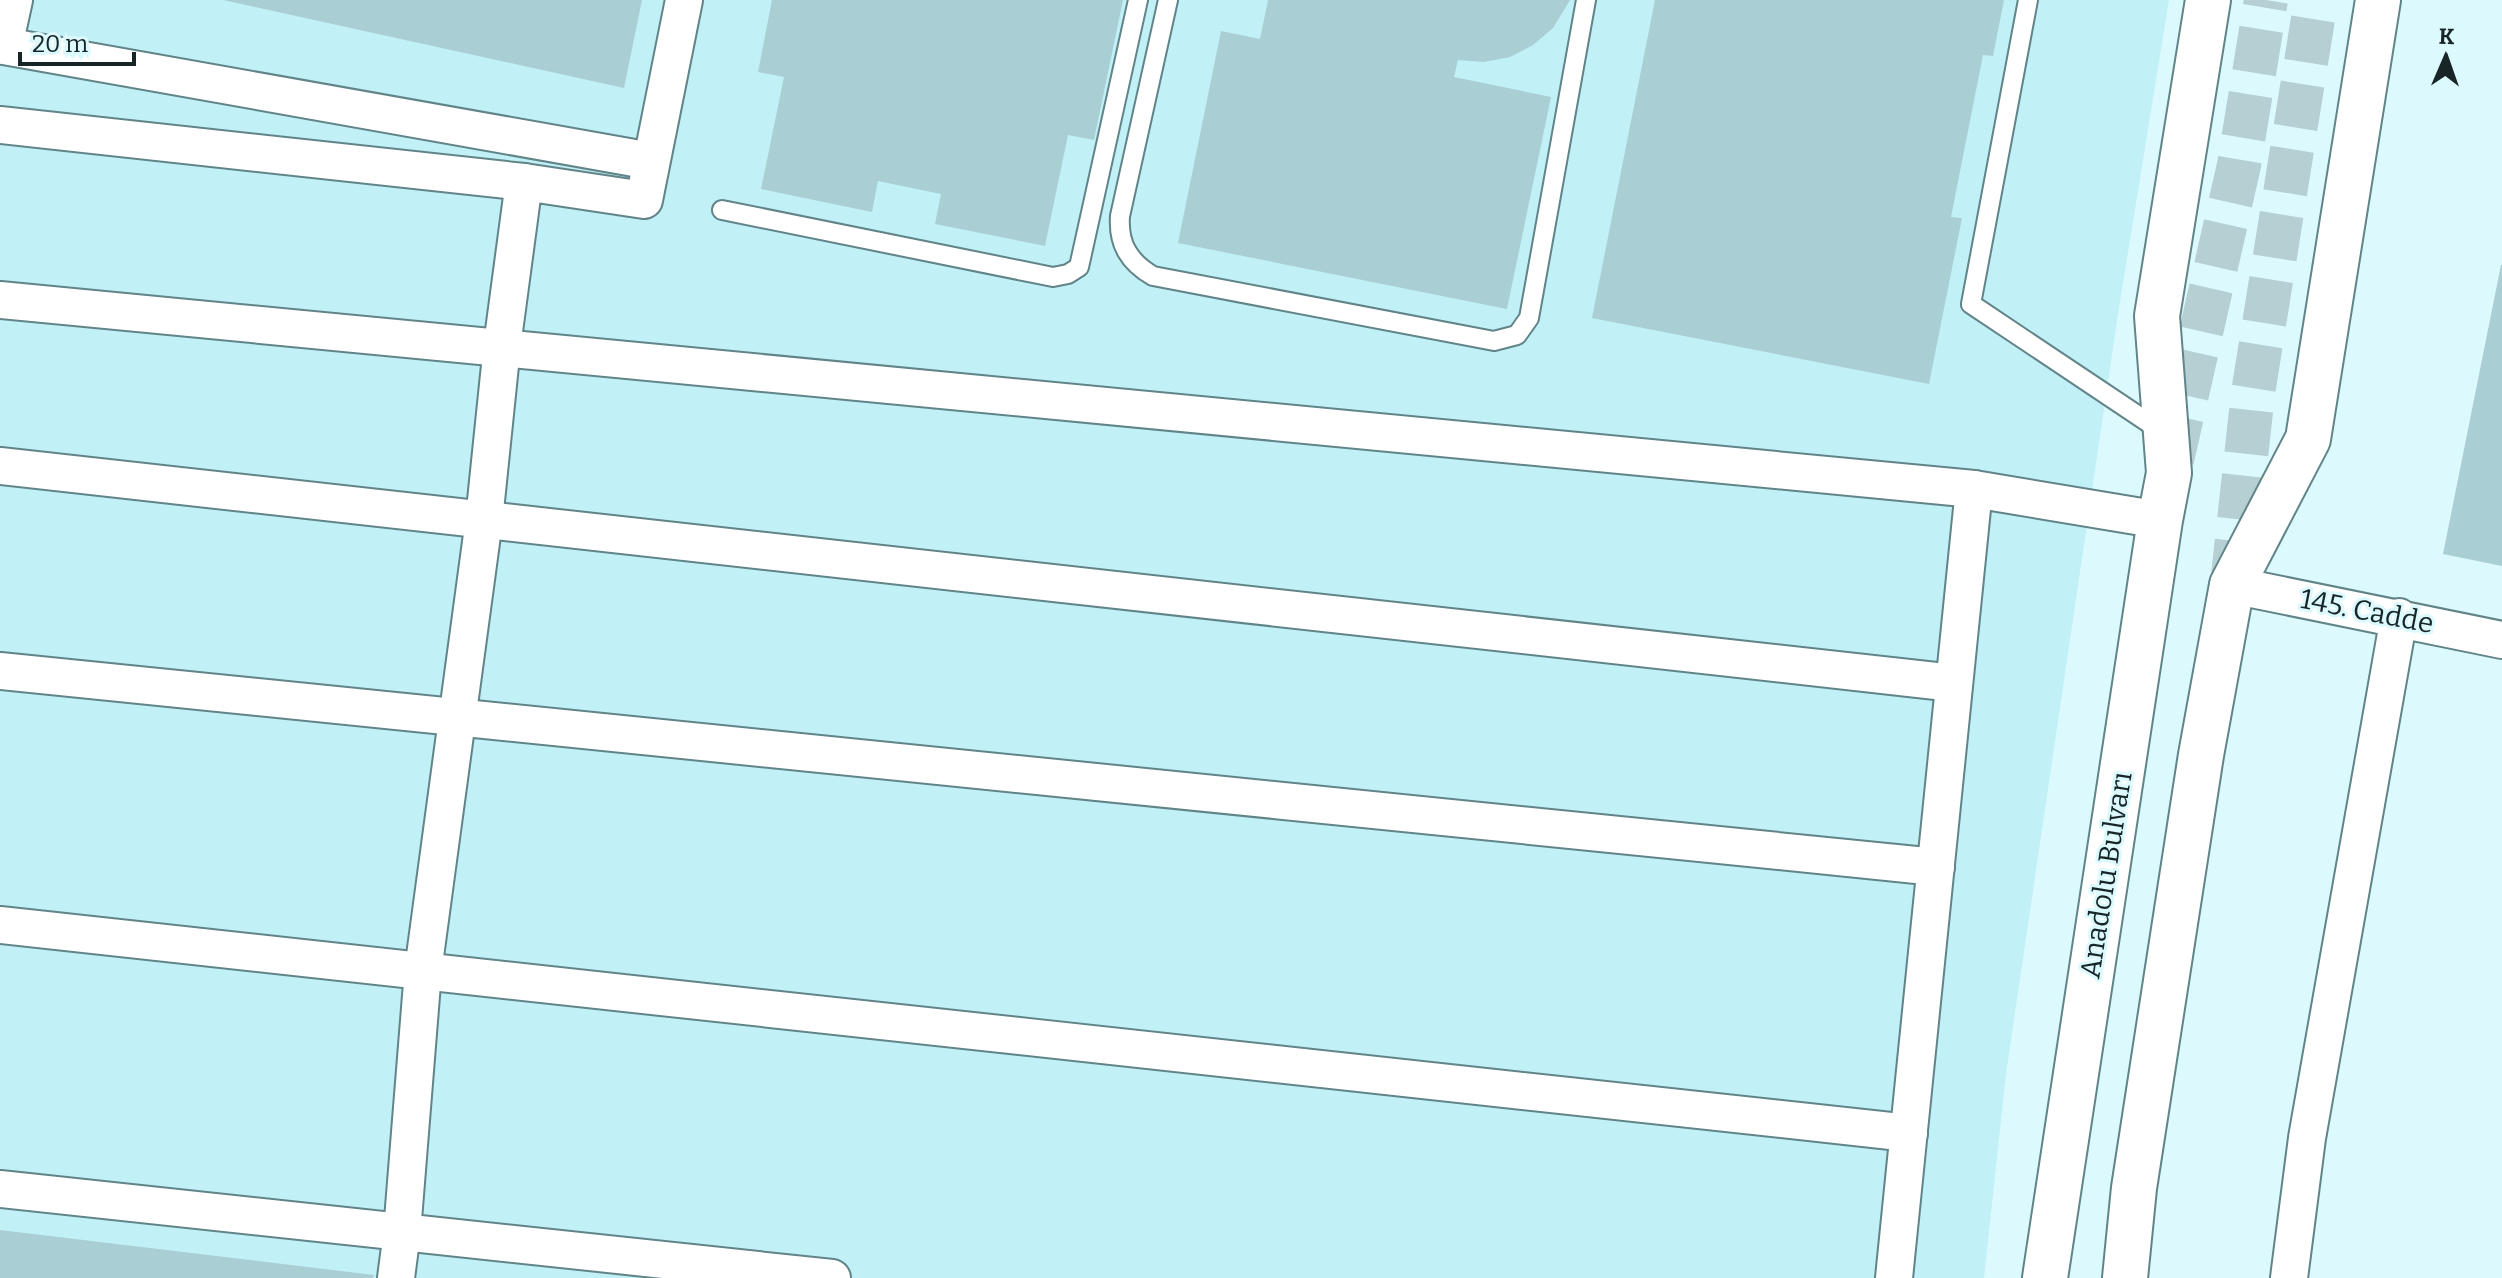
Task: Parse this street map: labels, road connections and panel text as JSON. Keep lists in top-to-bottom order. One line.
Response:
{"streets":{"main road":["Anadolu Bulvarı"],"street":["145. Cadde"]},"scale_bar":"20 m","north":"top"}
